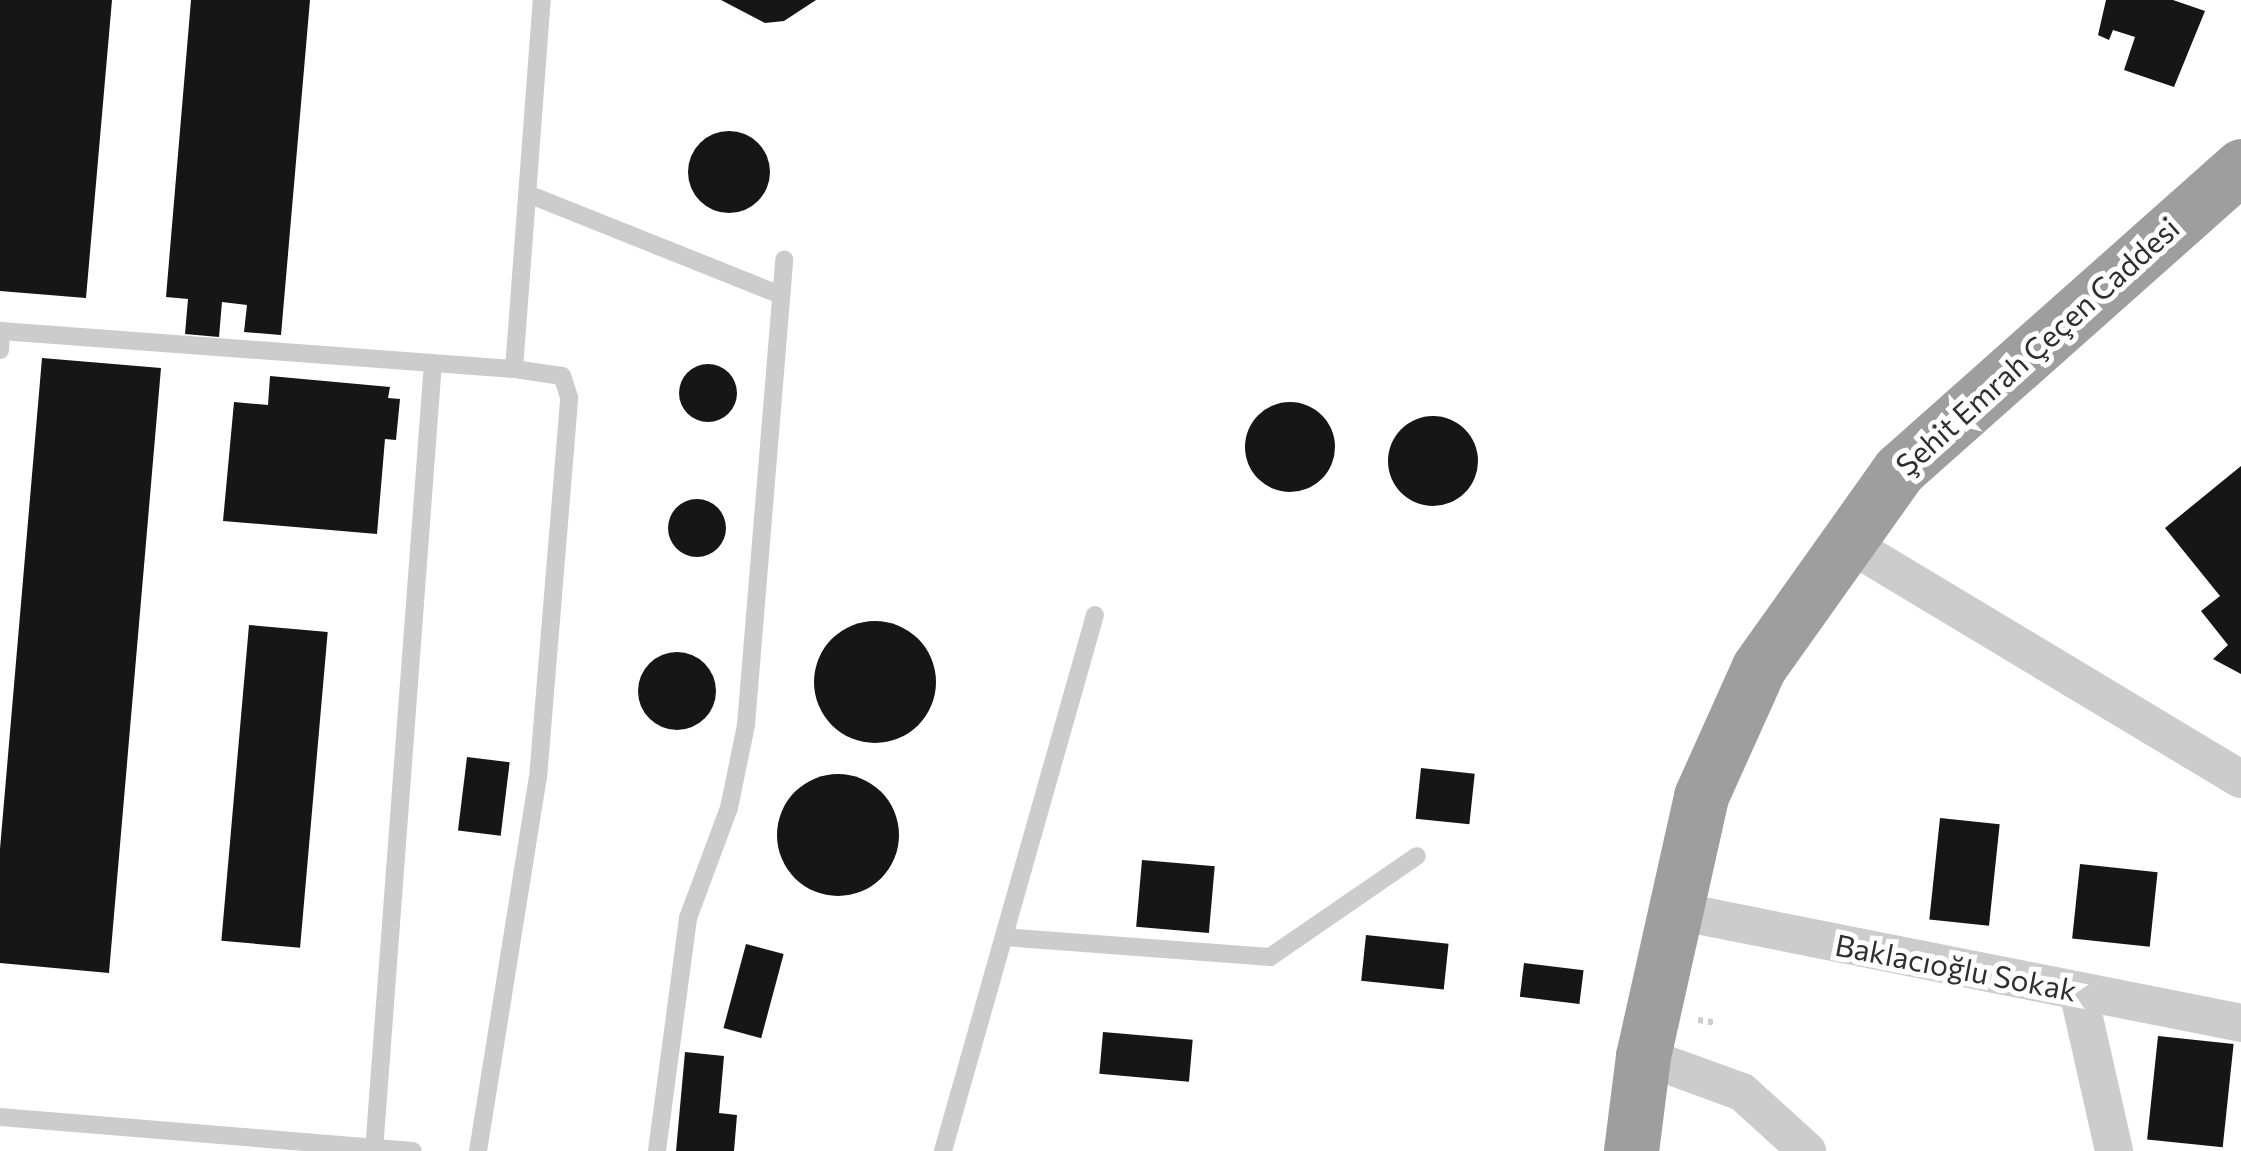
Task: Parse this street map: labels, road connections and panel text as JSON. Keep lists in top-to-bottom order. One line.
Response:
{"streets":{"highway":["Şehit Emrah Çeçen Caddesi"],"street":["Baklacıoğlu Sokak"]},"crossings":[["Şehit Emrah Çeçen Caddesi","Baklacıoğlu Sokak"]]}
